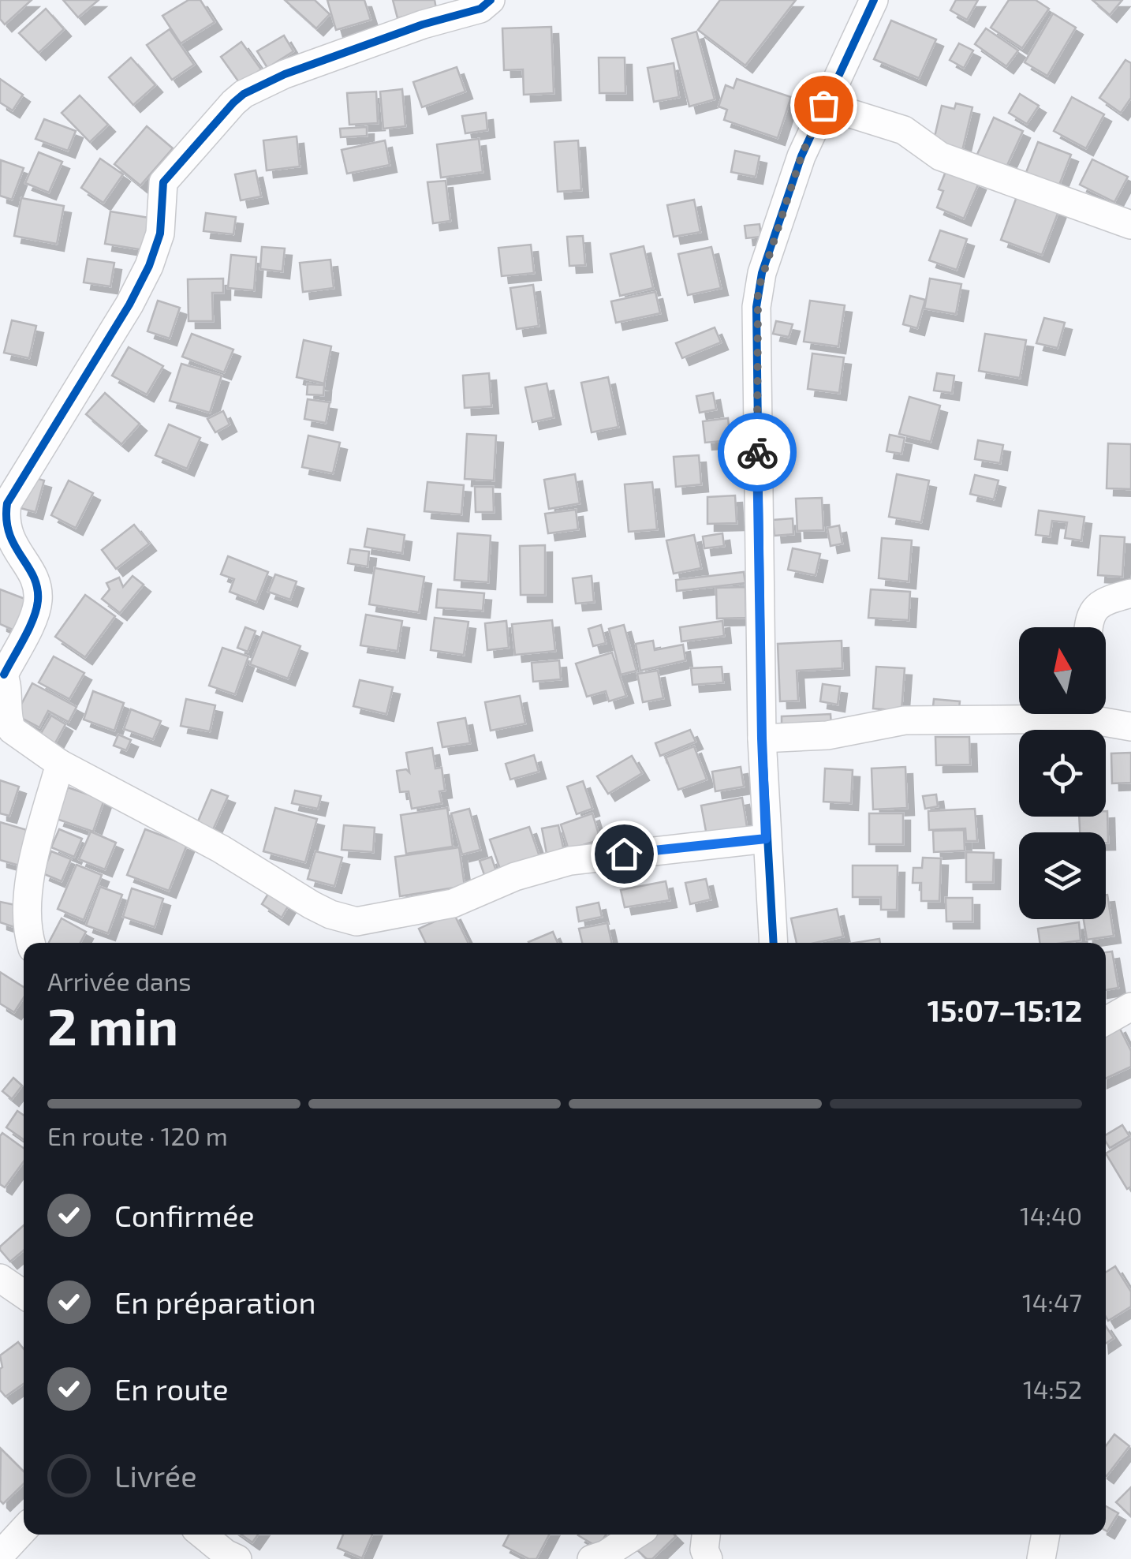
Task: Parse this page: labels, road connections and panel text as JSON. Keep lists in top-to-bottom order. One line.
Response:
{"north":"top","page":{"heading":["2 min","Arrivée dans","15:07–15:12"],"bar":"En route · 120 m","list":[["Confirmée","14:40"],["En préparation","14:47"],["En route","14:52"],"Livrée"]}}
